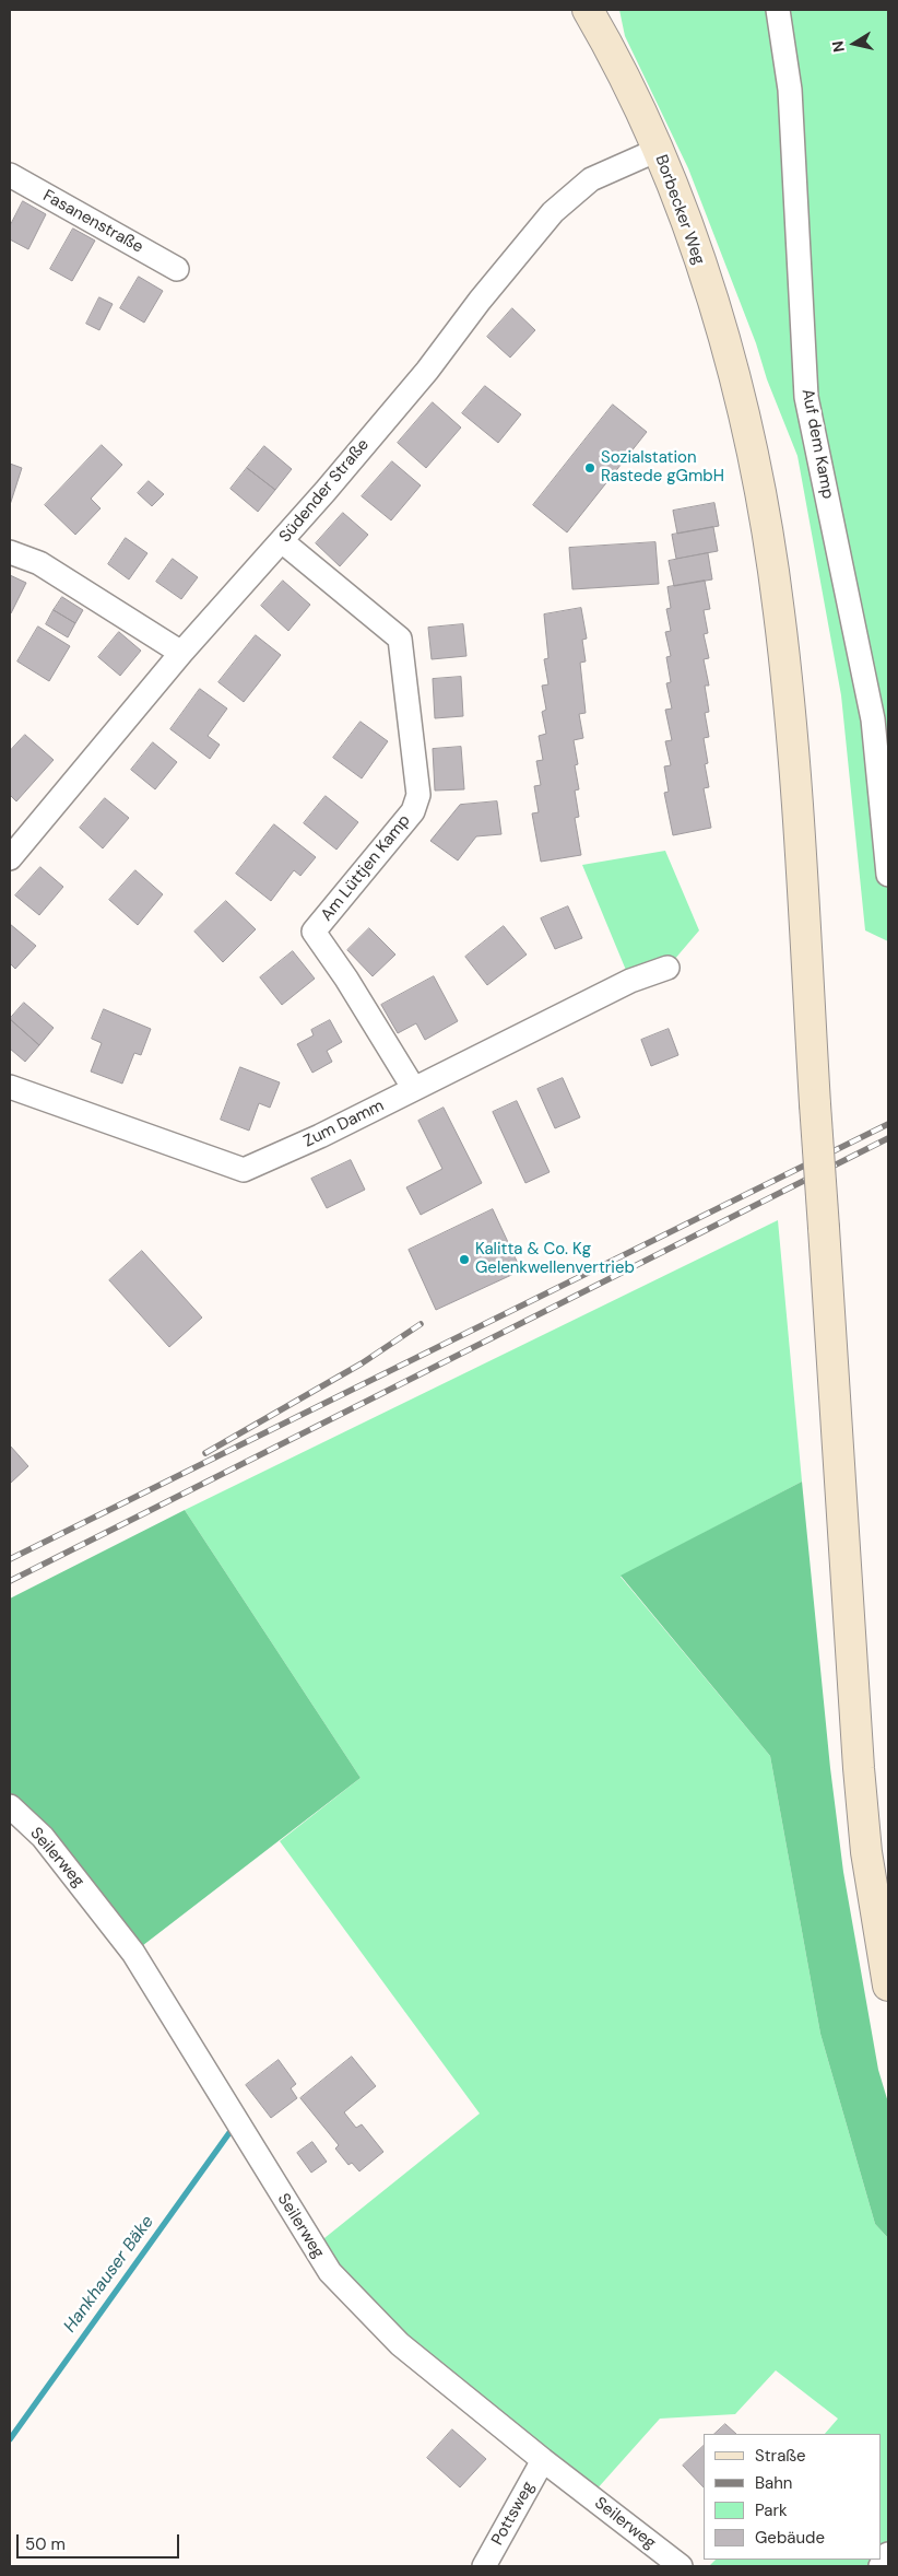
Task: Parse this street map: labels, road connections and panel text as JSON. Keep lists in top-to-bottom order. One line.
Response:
{"streets":{"street":["Borbecker Weg","Fasanenstraße","Auf dem Kamp","Südender Straße","Am Lüttjen Kamp","Zum Damm","Seilerweg","Pottsweg"]},"crossings":[["Borbecker Weg","Südender Straße"],["Südender Straße","Am Lüttjen Kamp"],["Am Lüttjen Kamp","Zum Damm"],["Seilerweg","Pottsweg"]],"water":["Hankhauser Bäke"],"places":["Sozialstation Rastede gGmbH","Kalitta & Co. Kg Gelenkwellenvertrieb"],"legend":["Straße","Bahn","Park","Gebäude"],"scale_bar":"50 m","north":"left"}
